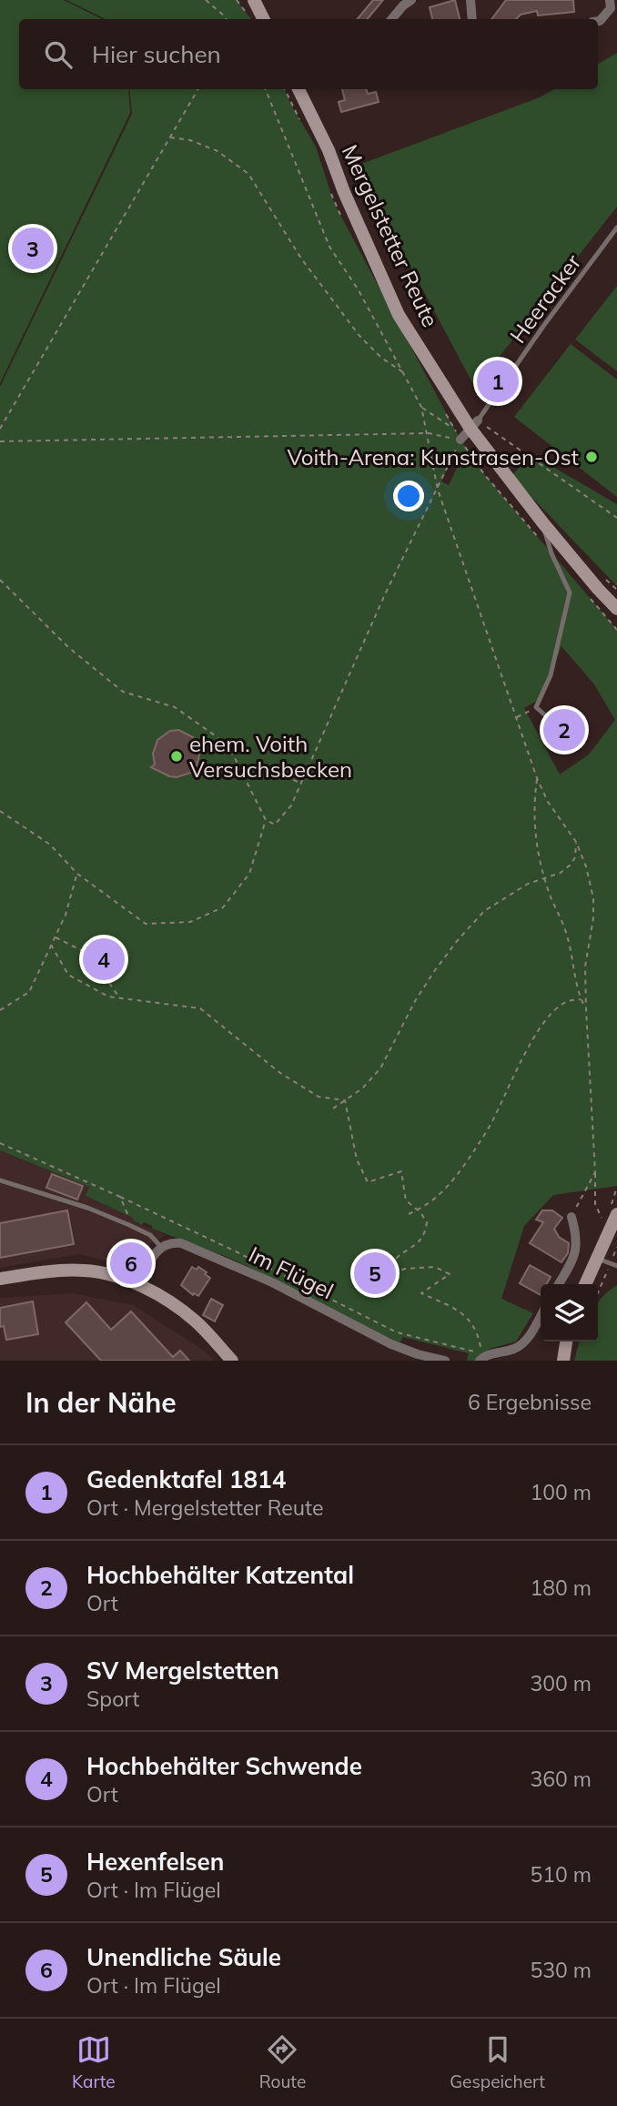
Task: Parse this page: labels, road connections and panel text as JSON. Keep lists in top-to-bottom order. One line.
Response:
{"streets":{"street":["Mergelstetter Reute","Im Flügel"],"lane":["Heeracker"]},"crossings":[["Mergelstetter Reute","Heeracker"]],"places":["Voith-Arena: Kunstrasen-Ost","ehem. Voith Versuchsbecken"],"page":{"search":"Hier suchen","pins":["3","1","2","4","6","5"],"heading":["In der Nähe","6 Ergebnisse"],"list":[{"mark":"1","name":"Gedenktafel 1814","note":"Ort · Mergelstetter Reute","value":"100 m"},{"mark":"2","name":"Hochbehälter Katzental","note":"Ort","value":"180 m"},{"mark":"3","name":"SV Mergelstetten","note":"Sport","value":"300 m"},{"mark":"4","name":"Hochbehälter Schwende","note":"Ort","value":"360 m"},{"mark":"5","name":"Hexenfelsen","note":"Ort · Im Flügel","value":"510 m"},{"mark":"6","name":"Unendliche Säule","note":"Ort · Im Flügel","value":"530 m"}],"nav":["Karte","Route","Gespeichert"]}}
